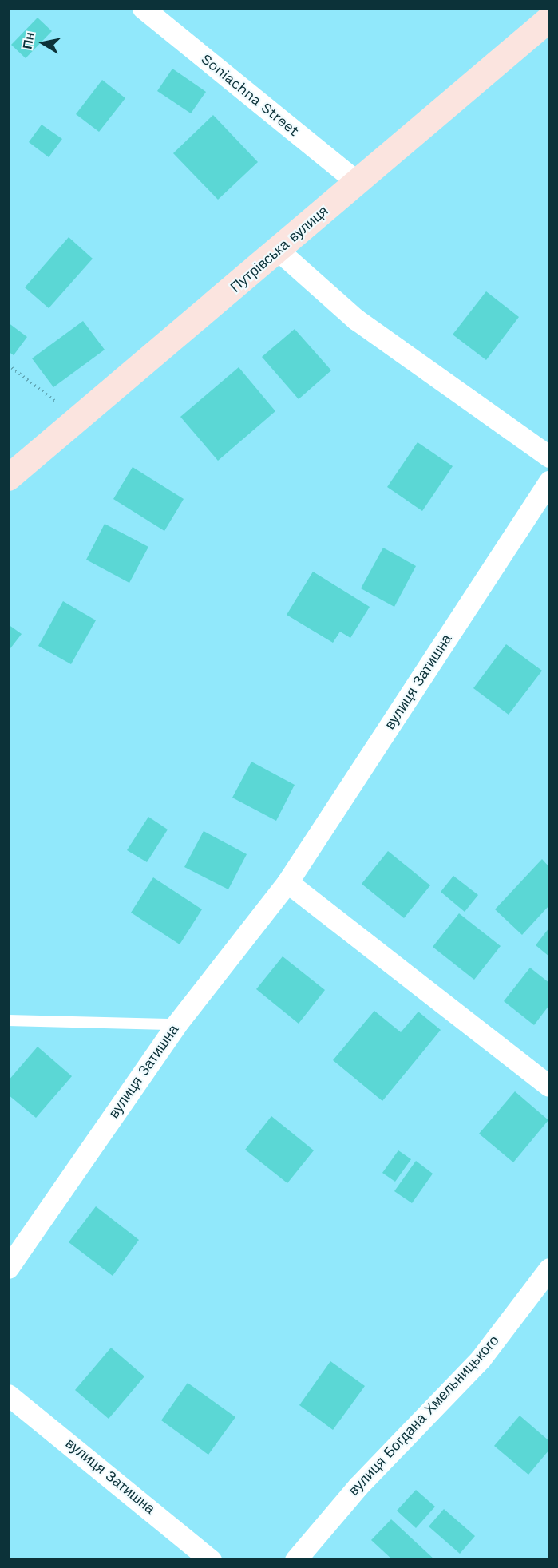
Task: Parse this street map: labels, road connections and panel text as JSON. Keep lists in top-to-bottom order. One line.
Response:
{"streets":{"main road":["Путрівська вулиця"],"street":["Soniachna Street","вулиця Затишна","вулиця Богдана Хмельницького"]},"crossings":[["Soniachna Street","Путрівська вулиця"]],"north":"left"}
